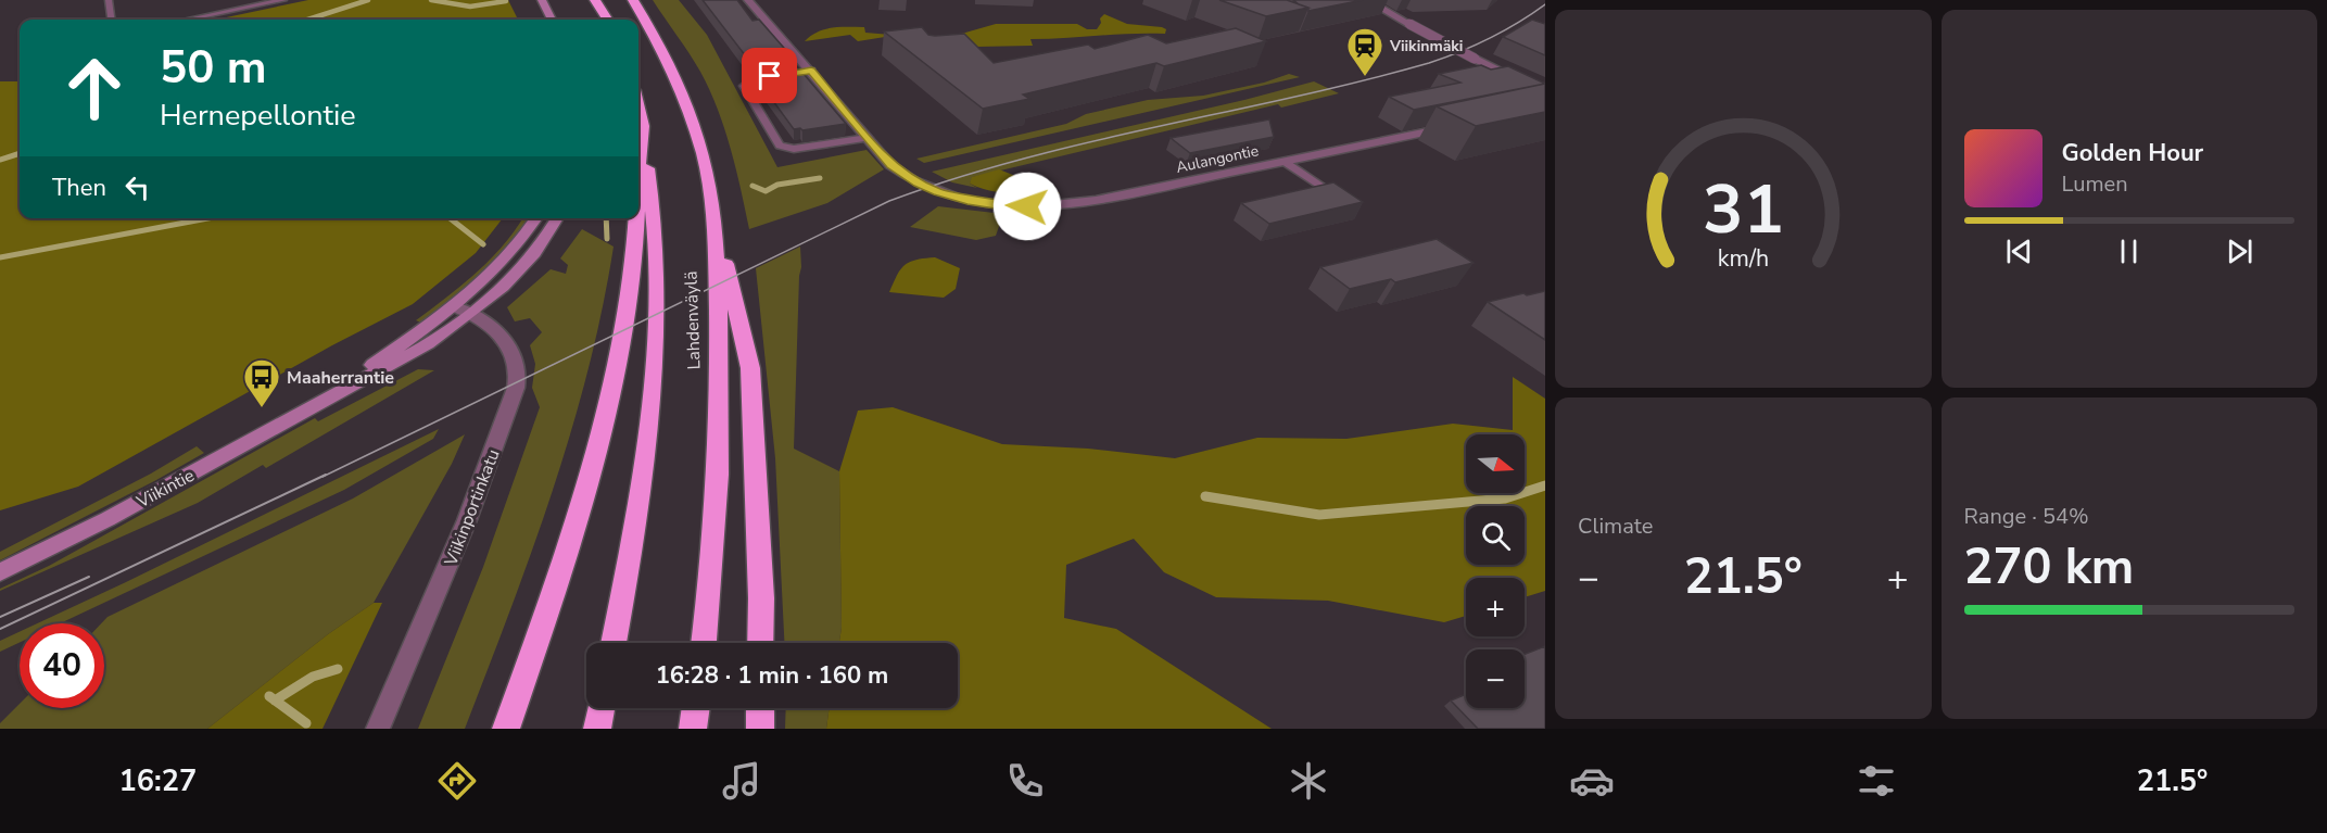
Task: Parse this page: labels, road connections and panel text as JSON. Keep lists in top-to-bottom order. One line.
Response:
{"streets":{"highway":["Lahdenväylä"],"main road":["Viikintie"],"street":["Aulangontie","Viikinportinkatu"]},"crossings":[["Viikintie","Viikinportinkatu"]],"places":{"station":["Viikinmäki"],"bus stop":["Maaherrantie"]},"north":"right","page":{"turn":["50 m","Hernepellontie"],"song":["Golden Hour","Lumen"],"then":"Then","tile":["Climate",["Range · 54%","270 km"]],"map_buttons":["+","−"],"heat":["−","21.5°","+"],"limit":"40","trip":"16:28 · 1 min · 160 m","tabs":["16:27","21.5°"],"gauge":["31","km/h"]}}
